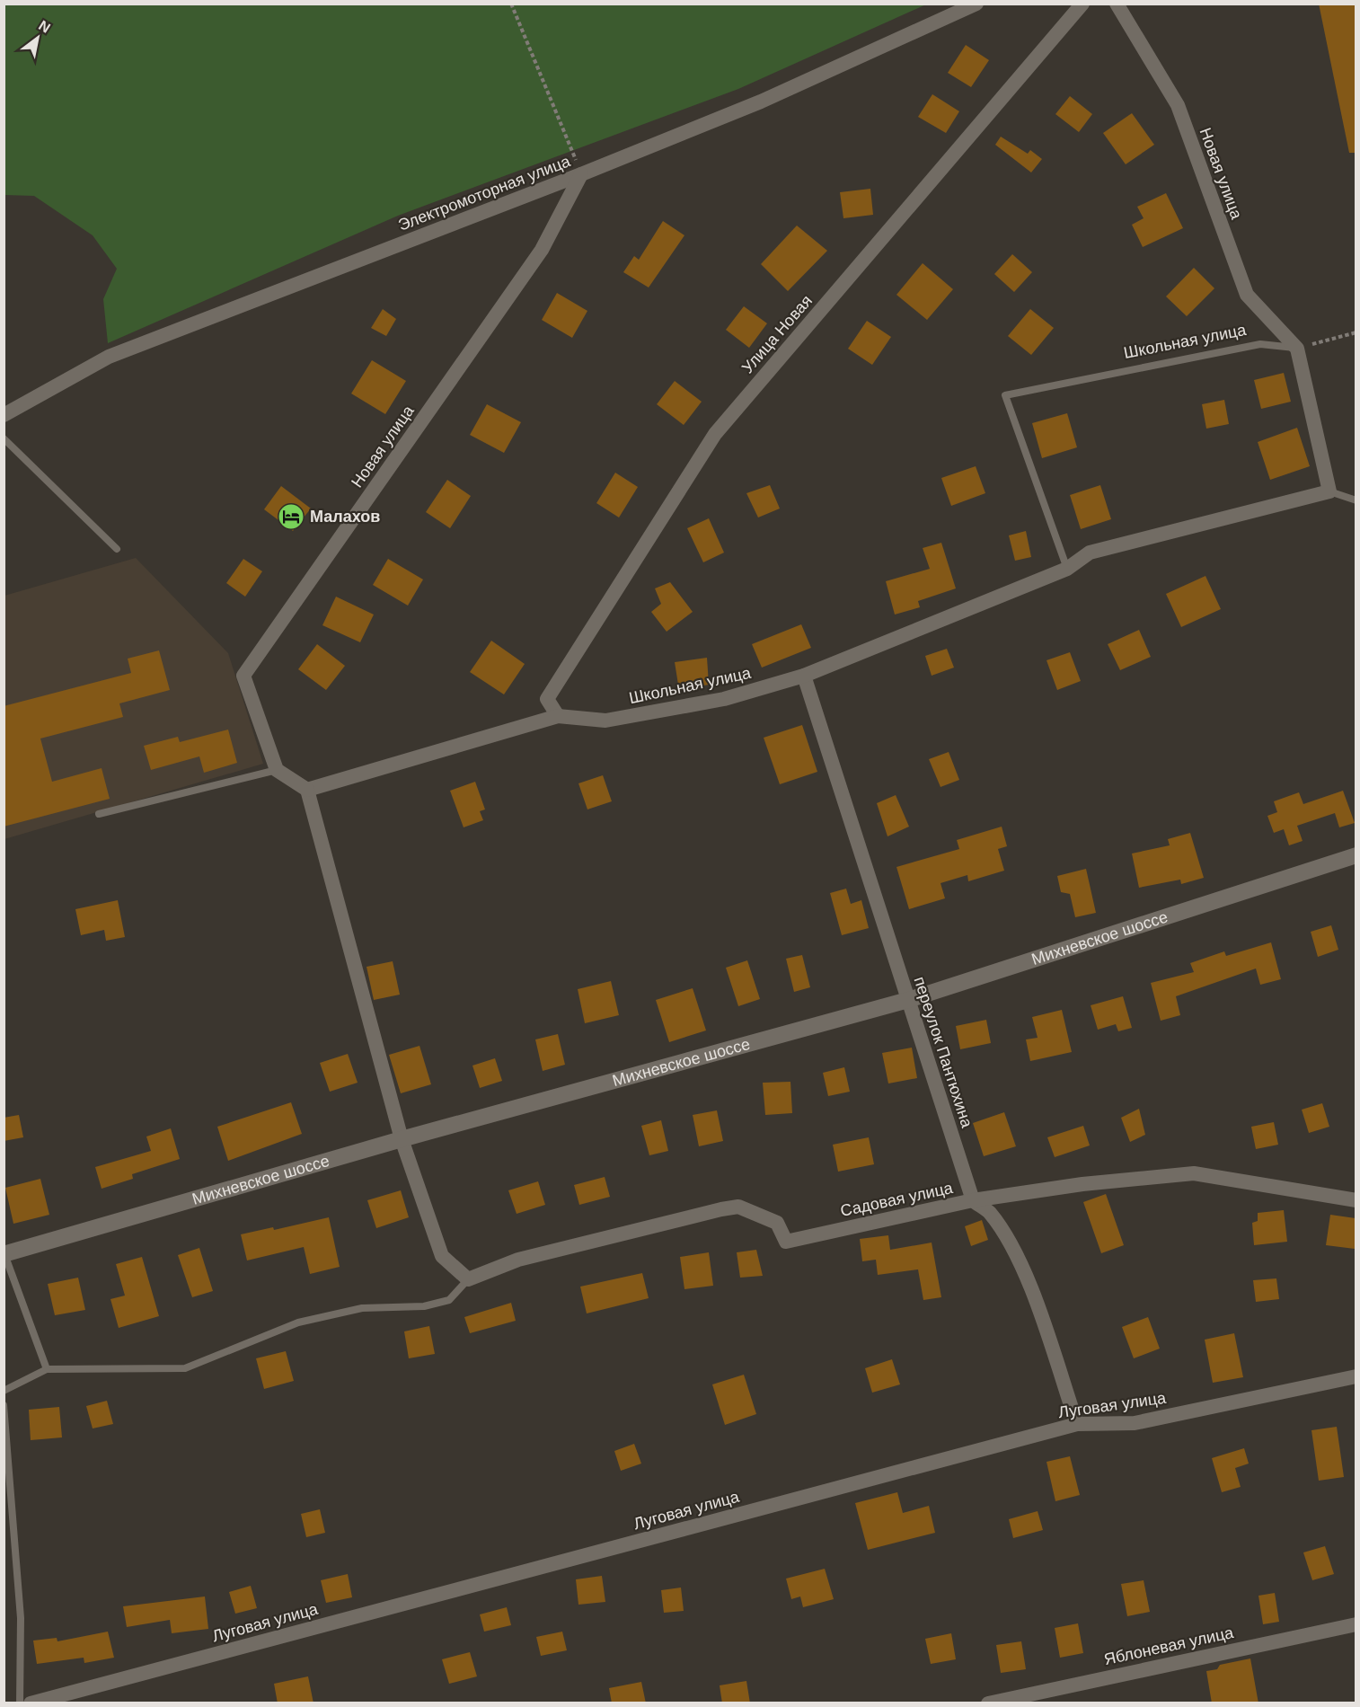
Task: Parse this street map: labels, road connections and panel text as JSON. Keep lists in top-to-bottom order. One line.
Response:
{"streets":{"street":["Новая улица","Электромоторная улица","Улица Новая","Школьная улица","Михневское шоссе","переулок Пантюхина","Садовая улица","Луговая улица","Яблоневая улица"]},"crossings":[["Новая улица","Электромоторная улица"],["Новая улица","Школьная улица"],["Улица Новая","Школьная улица"],["Школьная улица","переулок Пантюхина"],["Михневское шоссе","переулок Пантюхина"],["переулок Пантюхина","Садовая улица"]],"places":{"hotel":["Малахов"]},"north":"top right"}
